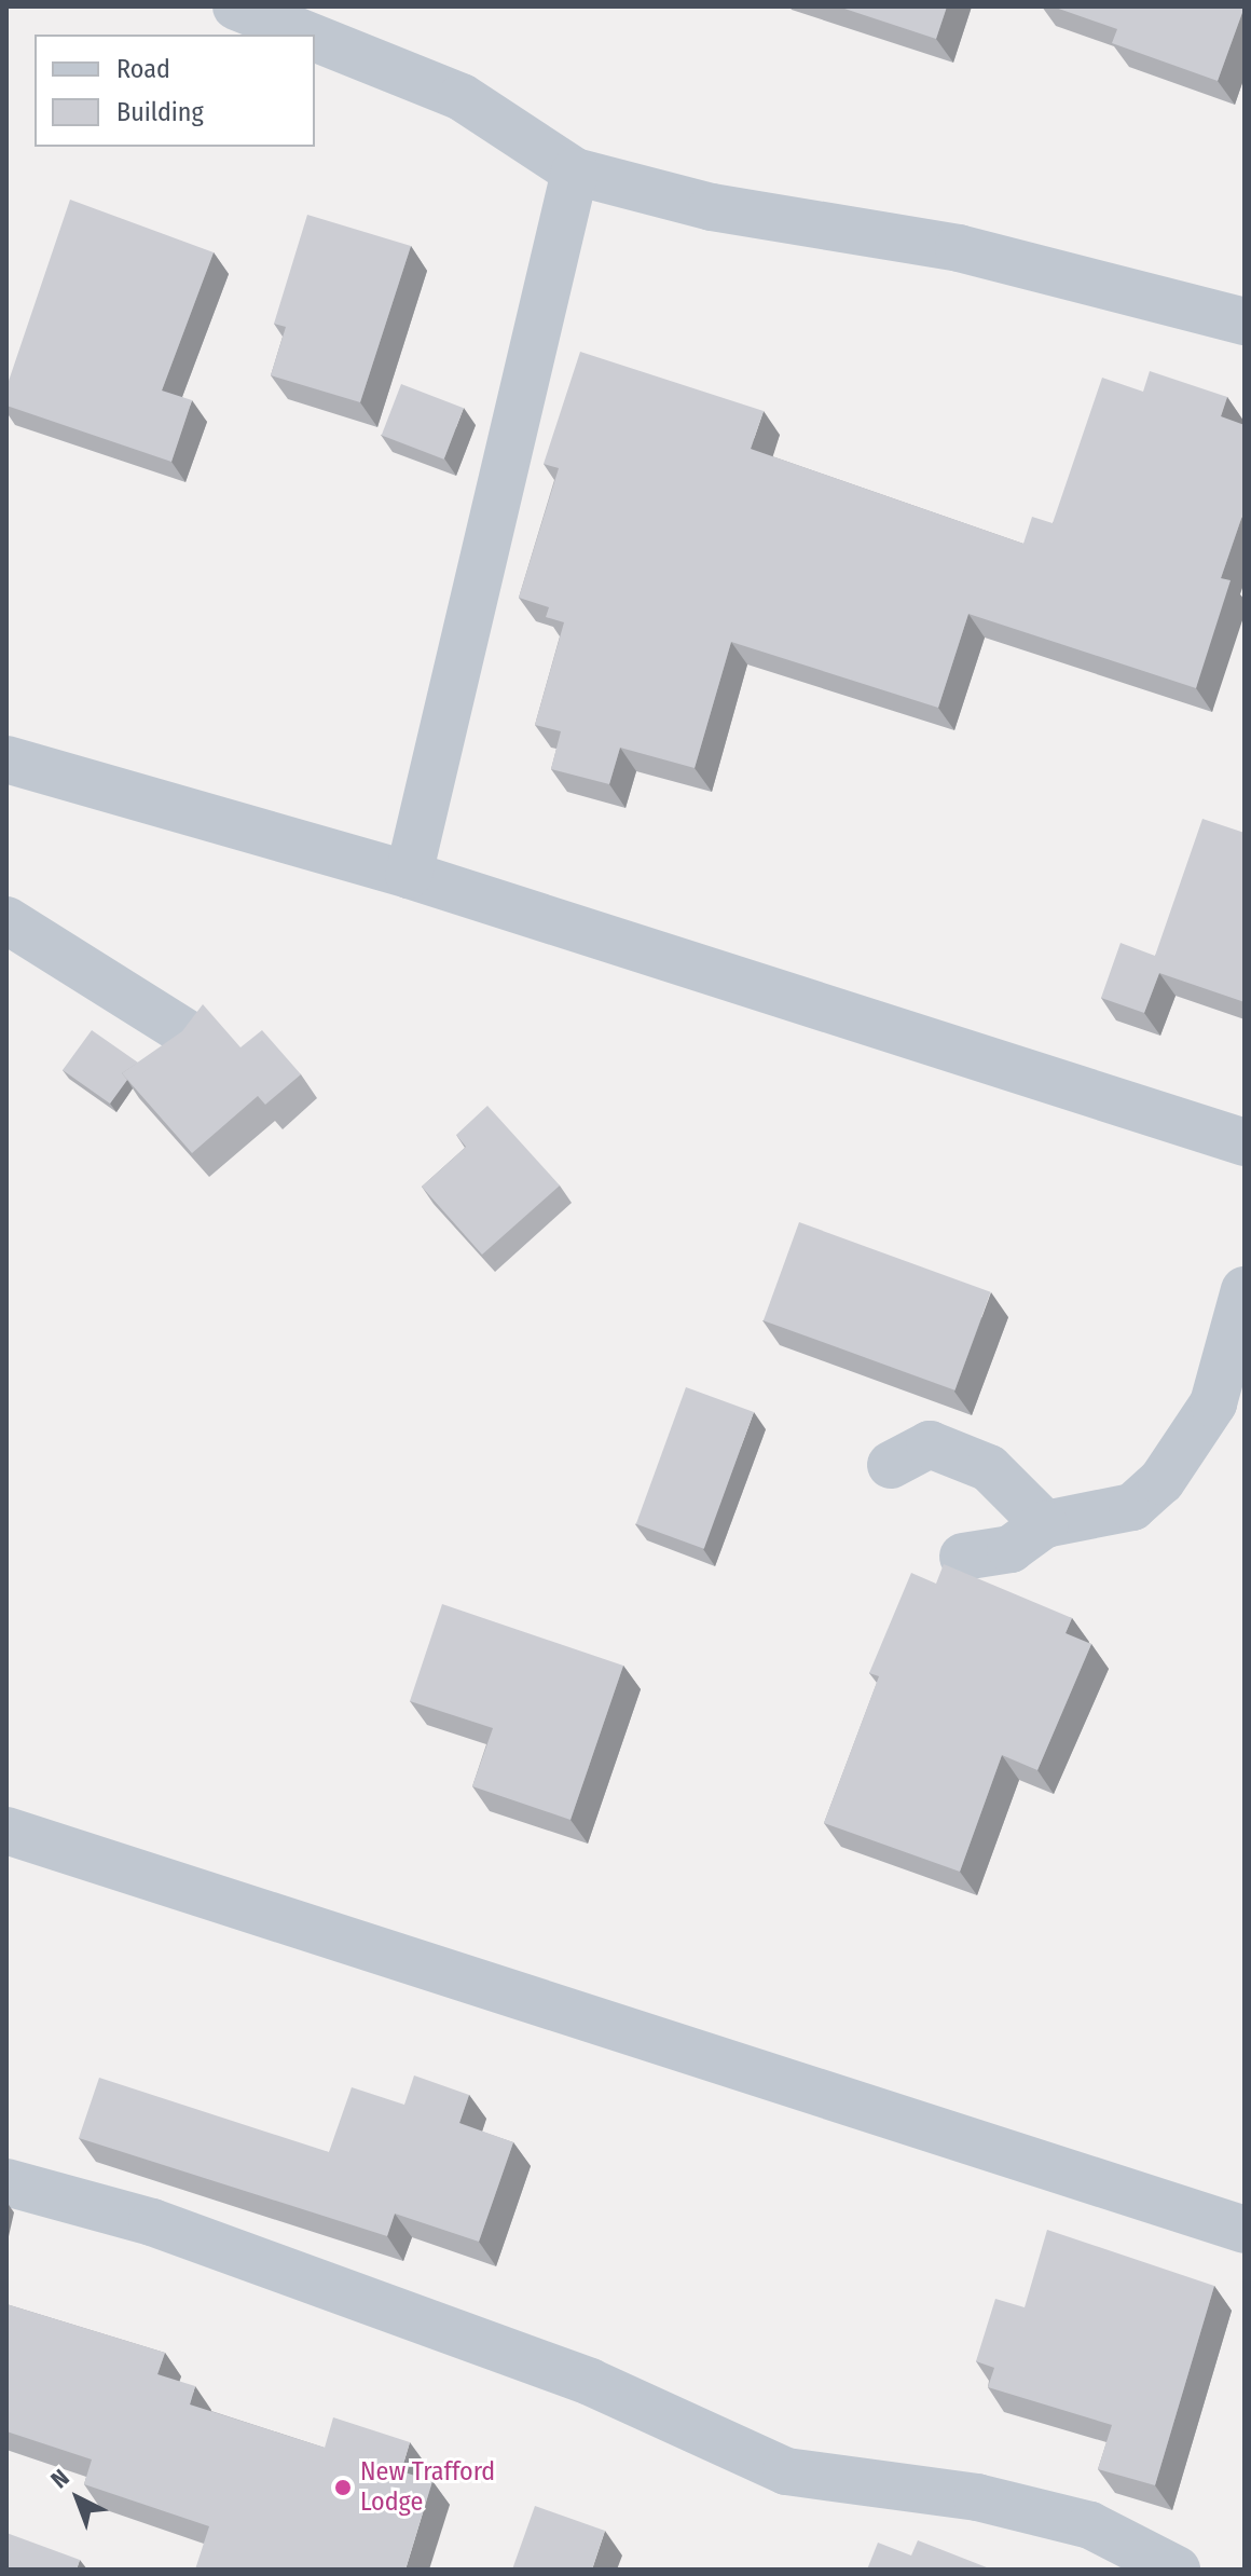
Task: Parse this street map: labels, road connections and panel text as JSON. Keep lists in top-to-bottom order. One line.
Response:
{"places":["New Trafford Lodge"],"legend":["Road","Building"],"north":"top left"}
